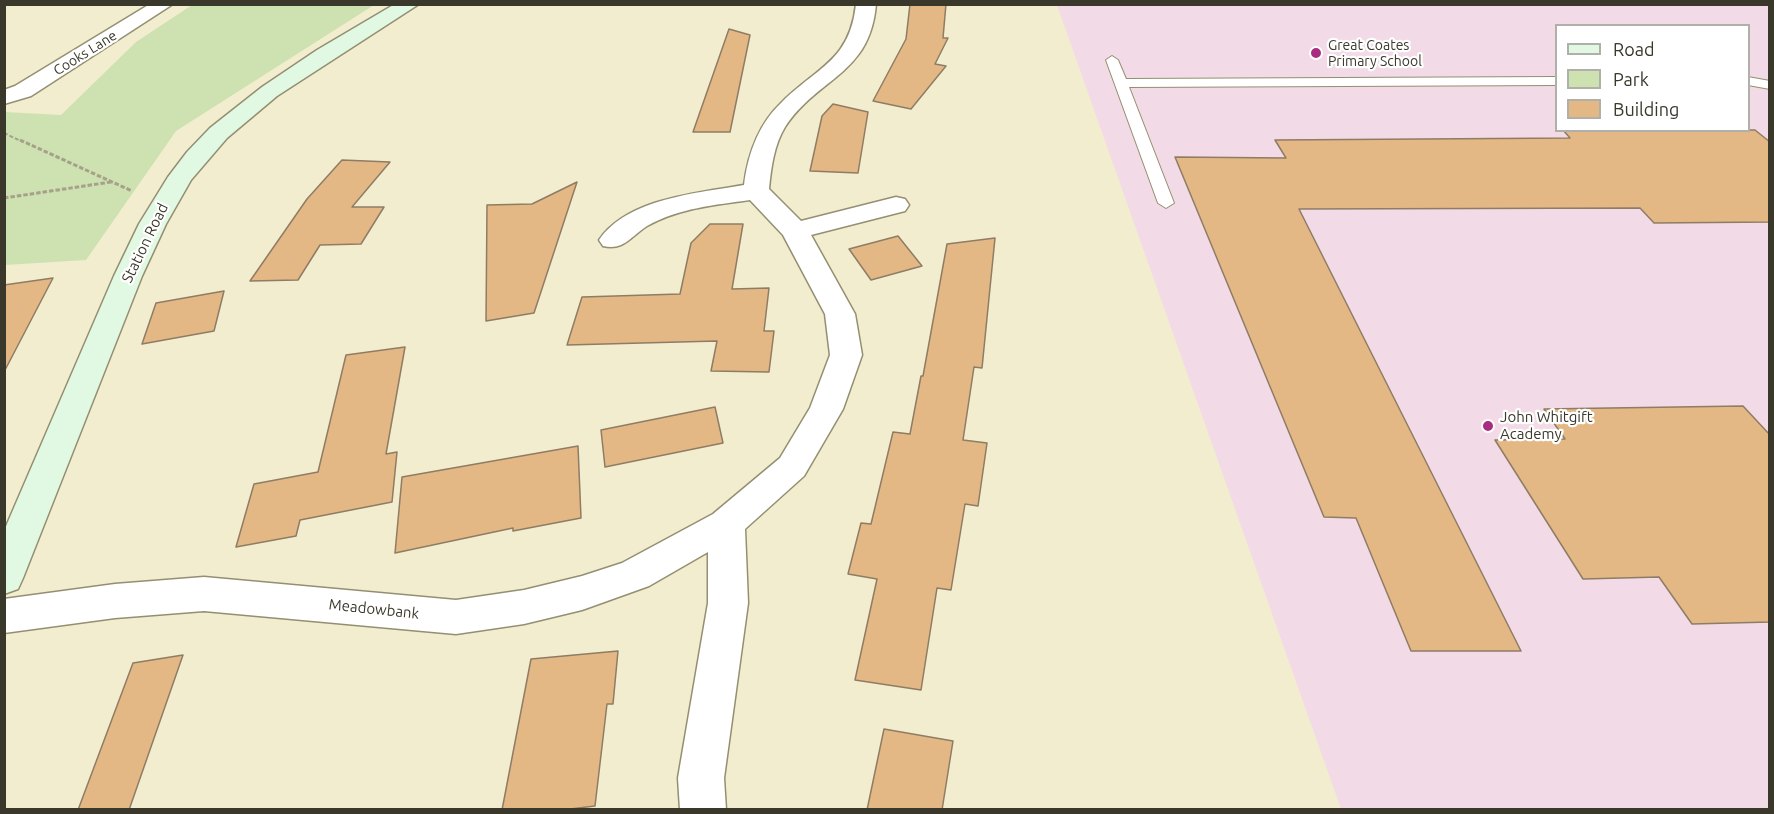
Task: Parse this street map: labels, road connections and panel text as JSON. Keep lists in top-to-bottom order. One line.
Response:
{"streets":{"street":["Cooks Lane","Station Road","Meadowbank"]},"places":["Great Coates Primary School","John Whitgift Academy"],"legend":["Road","Park","Building"]}
